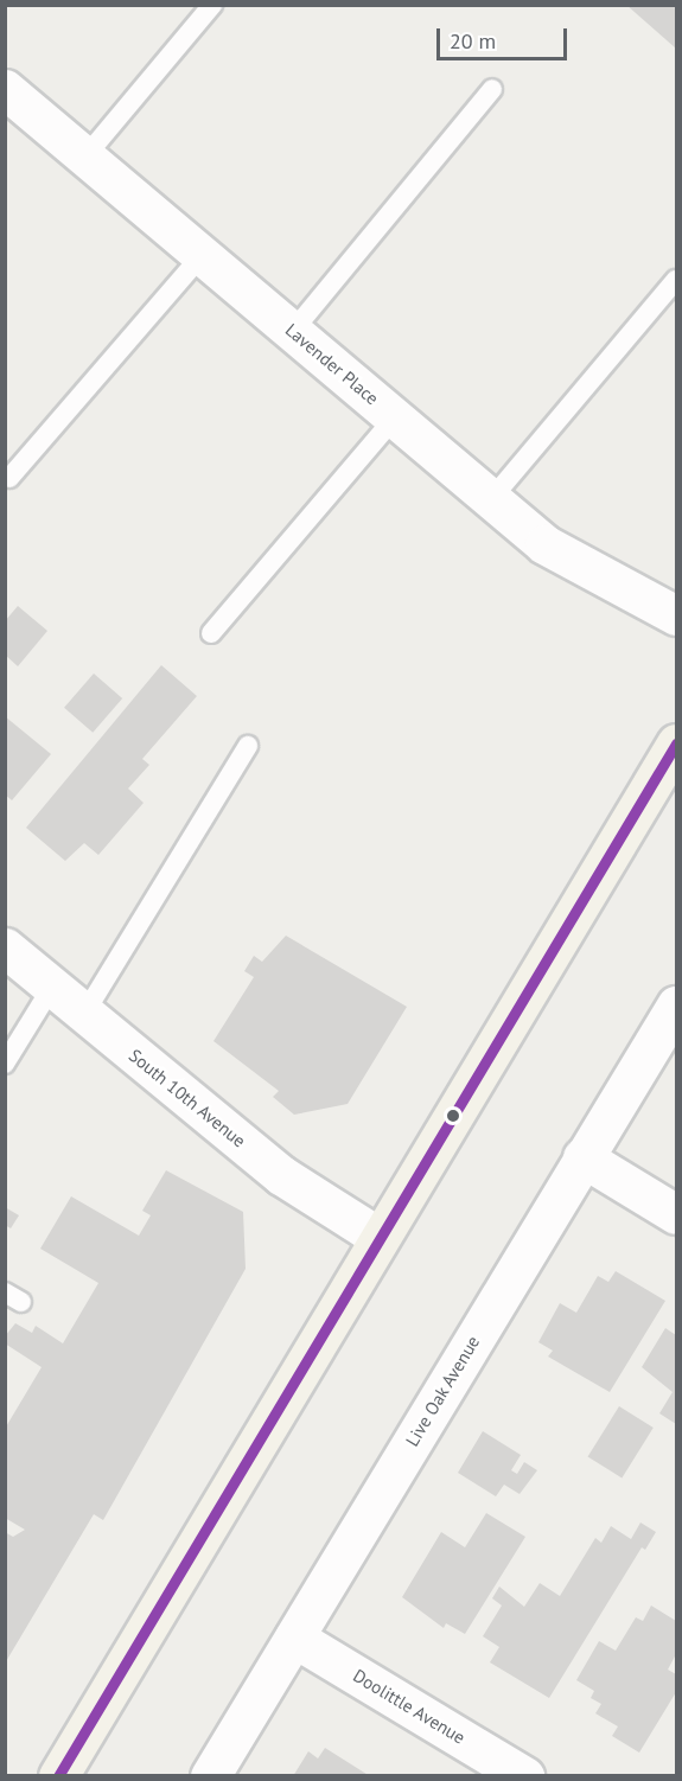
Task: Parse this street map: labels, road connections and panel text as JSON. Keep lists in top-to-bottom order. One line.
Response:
{"streets":{"street":["Lavender Place","South 10th Avenue","Live Oak Avenue","Doolittle Avenue"]},"crossings":[["Live Oak Avenue","Doolittle Avenue"]],"scale_bar":"20 m"}
